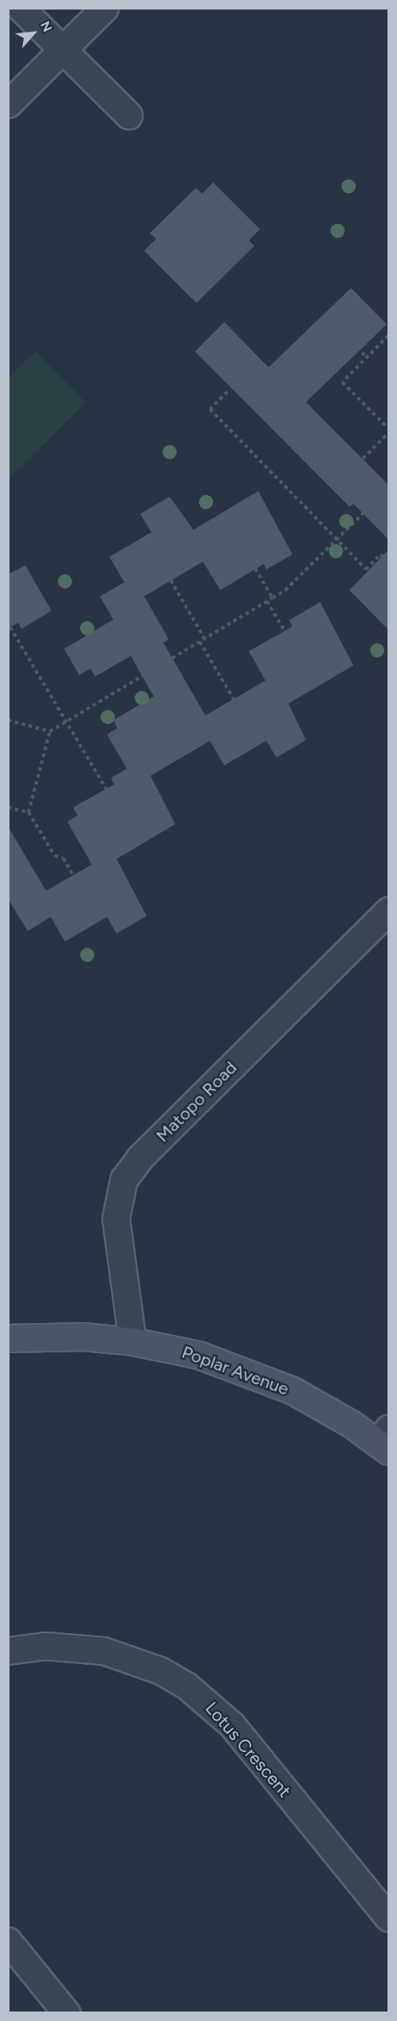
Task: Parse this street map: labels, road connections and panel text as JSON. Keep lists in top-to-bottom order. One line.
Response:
{"streets":{"street":["Matopo Road","Poplar Avenue","Lotus Crescent"]},"crossings":[["Matopo Road","Poplar Avenue"]],"north":"top right"}
